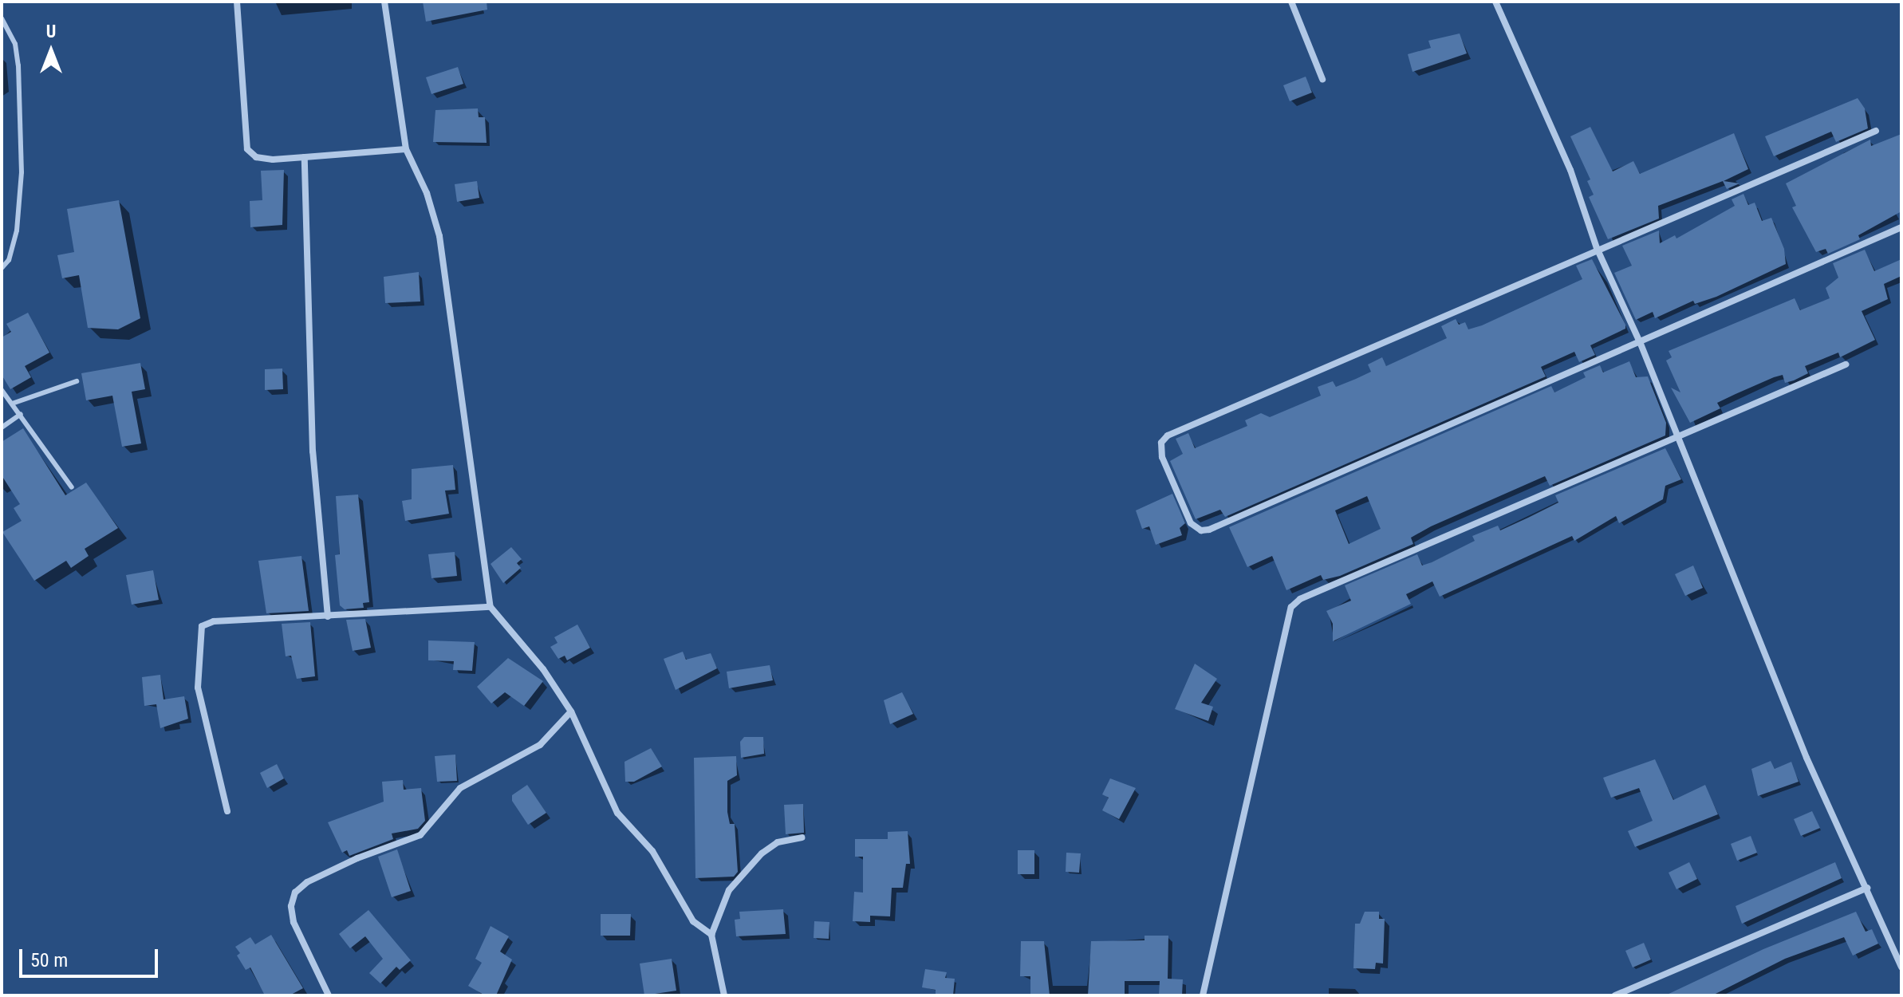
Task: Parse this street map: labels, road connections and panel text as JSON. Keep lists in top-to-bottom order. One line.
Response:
{"scale_bar":"50 m","north":"top"}
